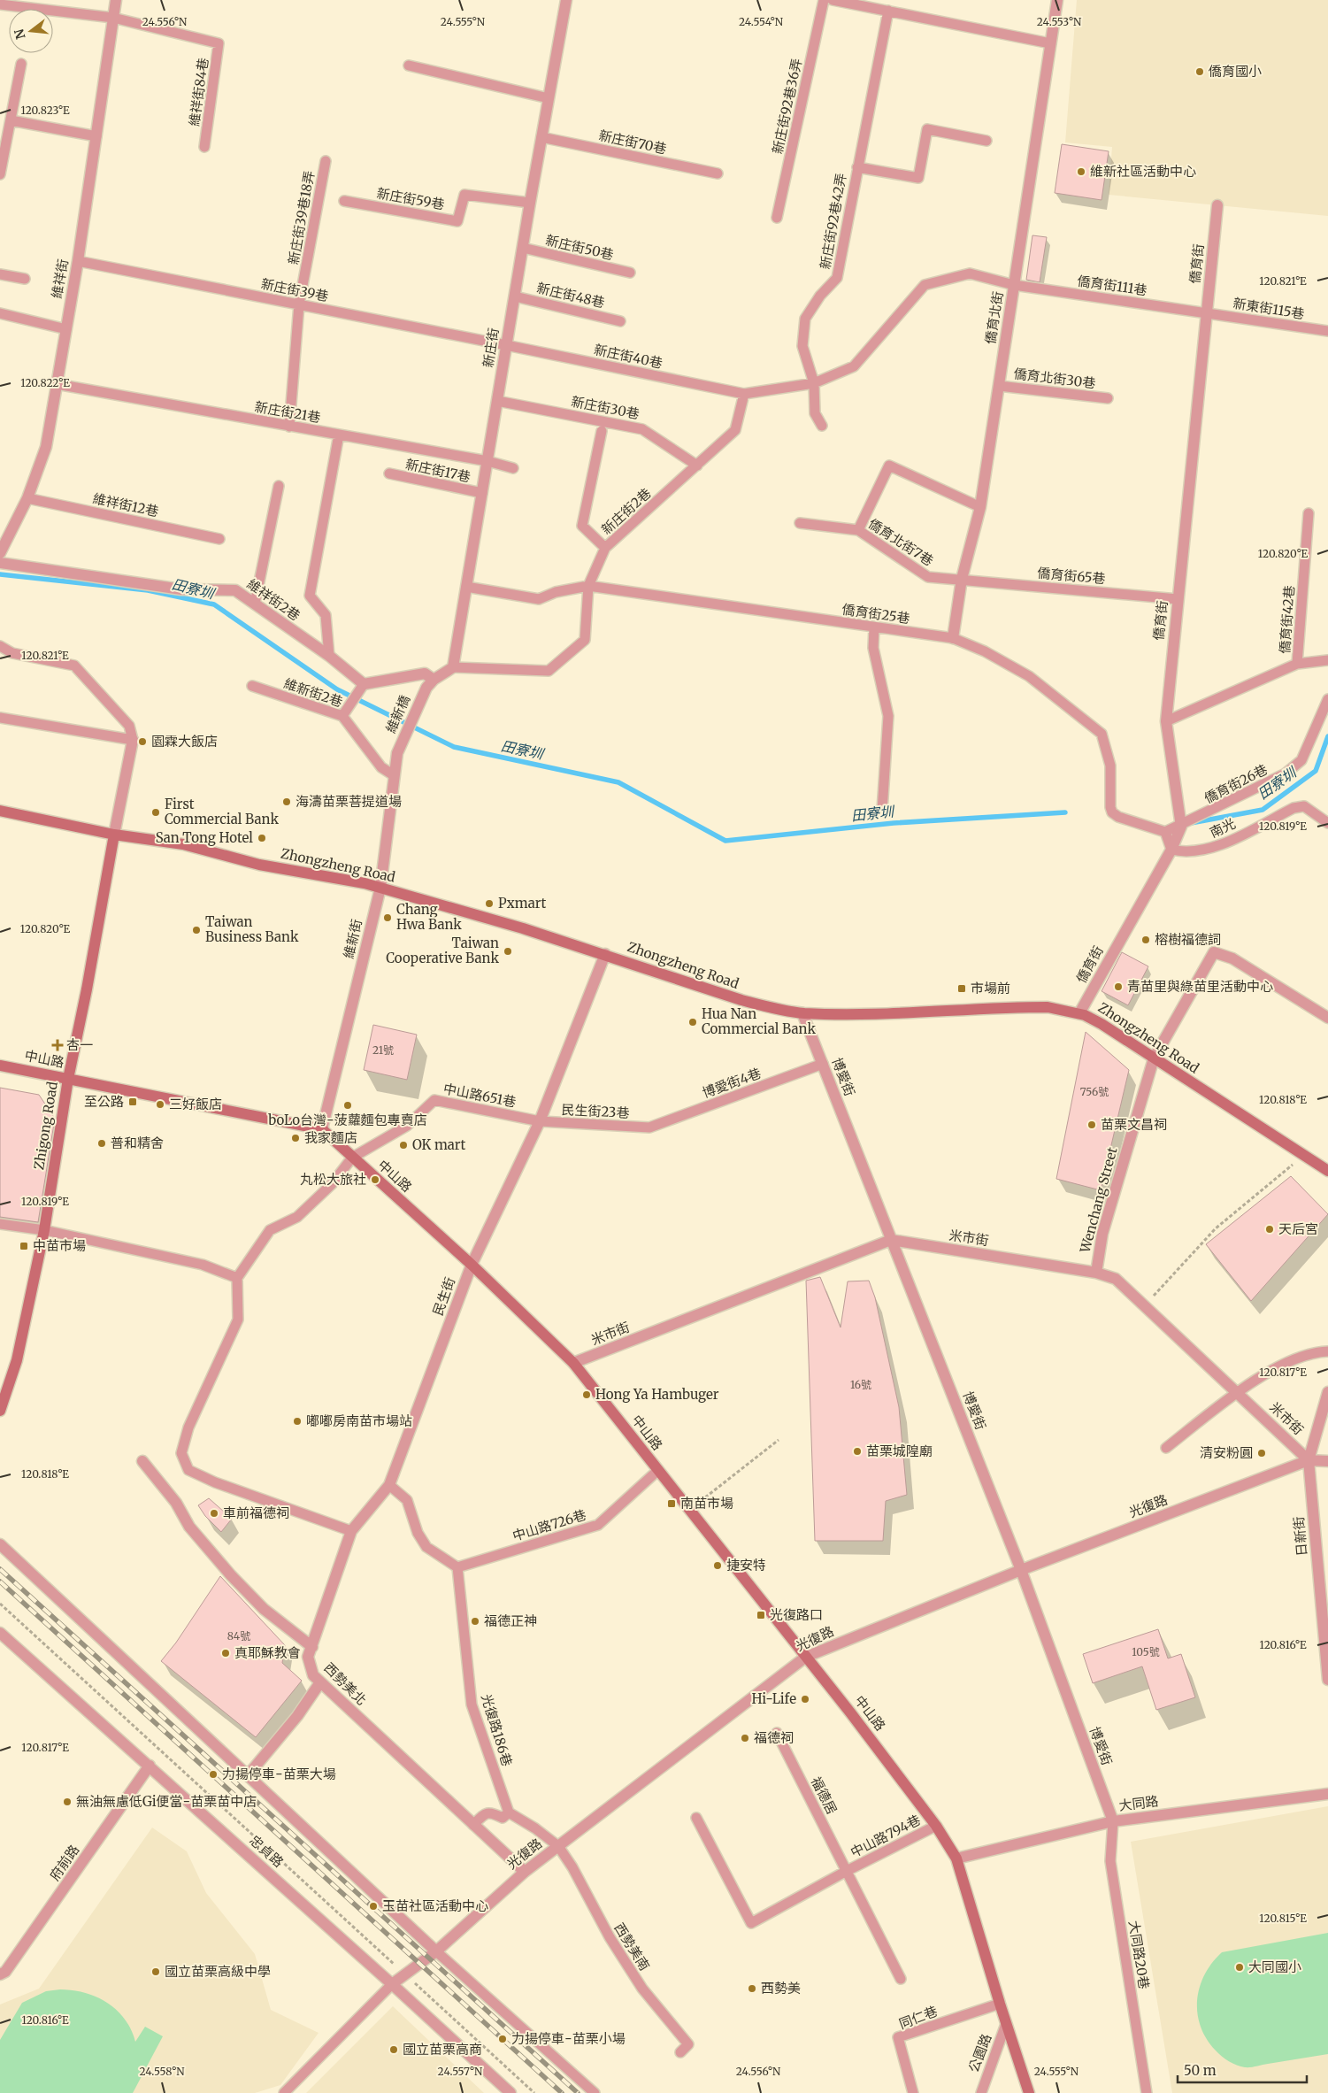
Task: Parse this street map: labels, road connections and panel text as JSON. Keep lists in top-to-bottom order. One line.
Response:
{"streets":{"street":["僑育街","維祥街","僑育北街","新庄街","維祥街2巷","維新橋","Zhongzheng Road","維新街","中山路","博愛街","Zhigong Road","Wenchang Street","米市街","民生街","光復路","日新街","西勢美北","大同路","忠貞路","府前路"],"lane":["維祥街84巷","新庄街92巷36弄","新庄街70巷","新庄街59巷","新庄街39巷18弄","新庄街92巷42弄","新庄街50巷","僑育街111巷","新庄街39巷","新庄街48巷","新東街115巷","新庄街40巷","僑育北街30巷","新庄街30巷","新庄街21巷","新庄街17巷","維祥街12巷","新庄街2巷","僑育北街7巷","僑育街65巷","僑育街25巷","僑育街42巷","維新街2巷","僑育街26巷","南光","博愛街4巷","中山路651巷","民生街23巷","中山路726巷","光復路186巷","福德居","中山路794巷","西勢美南","大同路20巷","同仁巷","公園路"]},"crossings":[["維祥街84巷","維祥街"],["新庄街70巷","新庄街"],["新庄街59巷","新庄街"],["新庄街39巷18弄","新庄街39巷"],["新庄街39巷18弄","新庄街21巷"],["新庄街92巷42弄","僑育街111巷"],["新庄街50巷","新庄街"],["僑育街","僑育街111巷"],["僑育街","新東街115巷"],["僑育街","僑育街65巷"],["僑育街","僑育街42巷"],["僑育街","僑育街26巷"],["僑育街","南光"],["僑育街","Zhongzheng Road"],["維祥街","新庄街39巷"],["維祥街","新庄街21巷"],["維祥街","維祥街12巷"],["僑育街111巷","新東街115巷"],["僑育街111巷","僑育北街"],["僑育街111巷","新庄街40巷"],["僑育街111巷","新庄街2巷"],["新庄街39巷","新庄街"],["新庄街39巷","新庄街40巷"],["新庄街48巷","新庄街"],["僑育北街","僑育北街30巷"],["僑育北街","僑育北街7巷"],["僑育北街","僑育街65巷"],["僑育北街","僑育街25巷"],["新庄街","新庄街40巷"],["新庄街","新庄街30巷"],["新庄街","新庄街21巷"],["新庄街","新庄街17巷"],["新庄街","新庄街2巷"],["新庄街","僑育街25巷"],["新庄街40巷","新庄街2巷"],["新庄街30巷","新庄街2巷"],["新庄街2巷","僑育街25巷"],["僑育北街7巷","僑育街65巷"],["僑育街25巷","僑育街26巷"],["維新街2巷","維新街"],["維新橋","維新街"],["Zhongzheng Road","維新街"],["Zhongzheng Road","博愛街"],["Zhongzheng Road","Zhigong Road"],["Zhongzheng Road","Wenchang Street"],["Zhongzheng Road","民生街"],["維新街","中山路"],["中山路","中山路651巷"],["中山路","Zhigong Road"],["中山路","米市街"],["中山路","民生街"],["中山路","光復路"],["中山路","中山路726巷"],["中山路","大同路"],["中山路","中山路794巷"],["中山路","同仁巷"],["中山路","公園路"],["博愛街","博愛街4巷"],["博愛街","米市街"],["博愛街","光復路"],["博愛街","大同路"],["博愛街","大同路20巷"],["博愛街4巷","民生街23巷"],["中山路651巷","民生街23巷"],["中山路651巷","民生街"],["民生街23巷","民生街"],["Wenchang Street","米市街"],["米市街","光復路"],["米市街","日新街"],["民生街","西勢美北"],["光復路","日新街"],["光復路","西勢美北"],["光復路","忠貞路"],["光復路","西勢美南"],["中山路726巷","光復路186巷"],["福德居","中山路794巷"],["大同路","大同路20巷"],["忠貞路","府前路"]],"water":["田寮圳"],"places":{"other":["僑育國小","維新社區活動中心","園霖大飯店","海濤苗栗菩提道場","First Commercial Bank","San Tong Hotel","Pxmart","Chang Hwa Bank","Taiwan Business Bank","榕樹福德詞","Taiwan Cooperative Bank","青苗里與綠苗里活動中心","Hua Nan Commercial Bank","三好飯店","boLo台灣-菠蘿麵包專賣店","苗栗文昌祠","我家麵店","普和精舍","OK mart","丸松大旅社","天后宮","Hong Ya Hambuger","嘟嘟房南苗市場站","苗栗城隍廟","清安粉圓","車前福德祠","捷安特","福德正神","真耶穌教會","Hi-Life","福德祠","力揚停車-苗栗大場","無油無慮低Gi便當-苗栗苗中店","玉苗社區活動中心","大同國小","國立苗栗高級中學","西勢美","力揚停車-苗栗小場","國立苗栗高商"],"transit":["市場前","至公路","中苗市場","南苗市場","光復路口"],"health":["杏一"]},"house_numbers":["21號","756號","16號","84號","105號"],"scale_bar":"50 m","north":"left","coordinates":["24.556°N","24.555°N","24.554°N","24.553°N","120.823°E","120.821°E","120.822°E","120.820°E","120.819°E","120.818°E","120.817°E","120.816°E","120.815°E","24.558°N","24.557°N"]}
